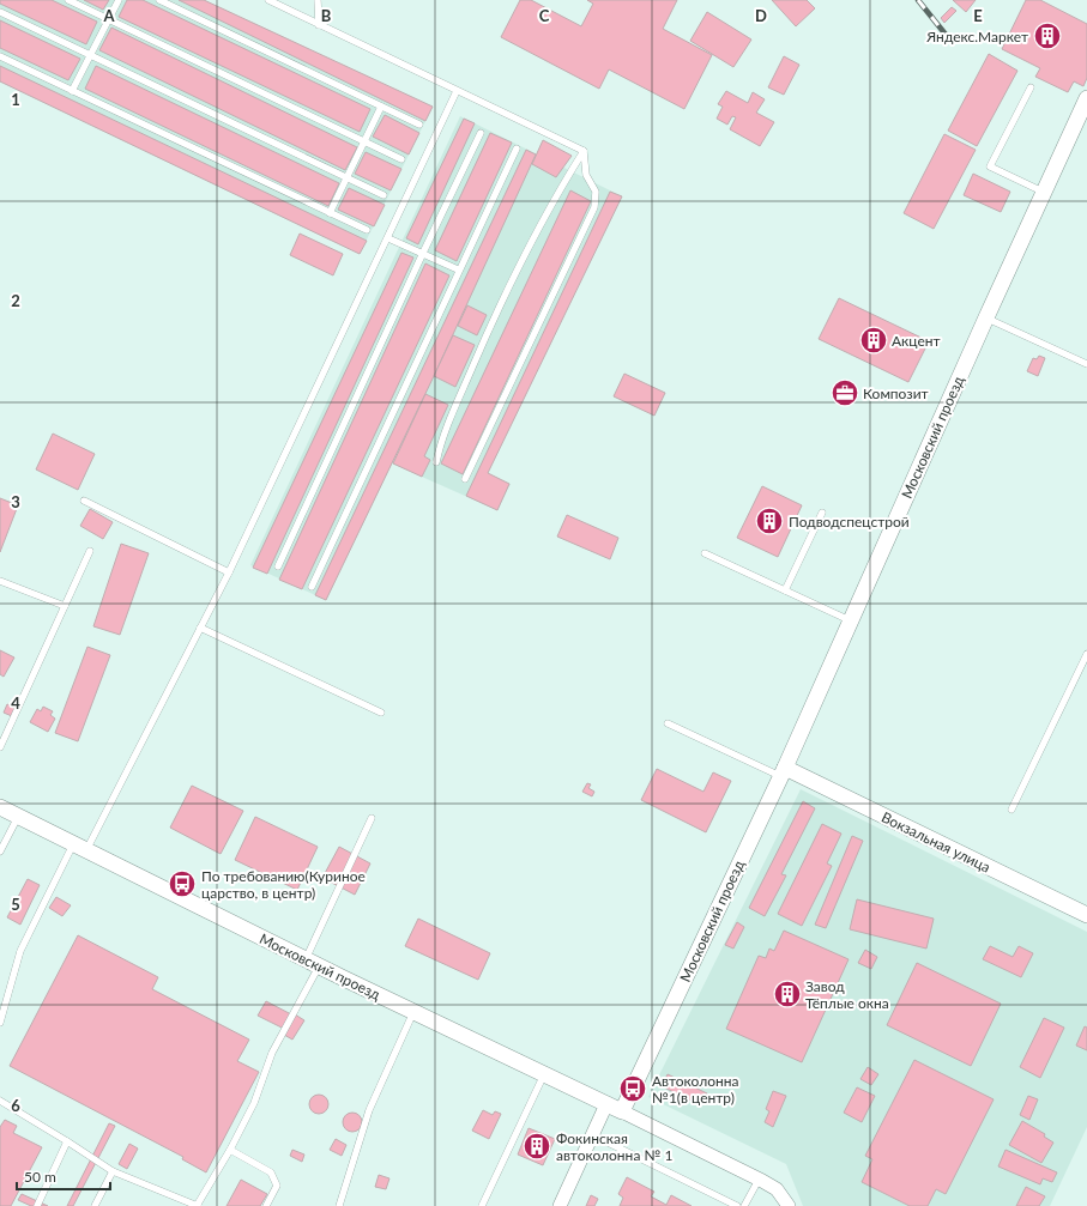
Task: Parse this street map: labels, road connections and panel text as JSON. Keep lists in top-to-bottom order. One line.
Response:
{"streets":{"street":["Московский проезд","Вокзальная улица"]},"crossings":[["Московский проезд","Вокзальная улица"]],"places":{"building":["Яндекс.Маркет","Акцент","Подводспецстрой","Завод Тёплые окна","Фокинская автоколонна № 1"],"office":["Композит"],"bus stop":["По требованию(Куриное царство, в центр)","Автоколонна №1(в центр)"]},"scale_bar":"50 m","grid":{"columns":["A","B","C","D","E"],"rows":["1","2","3","4","5","6"]}}
